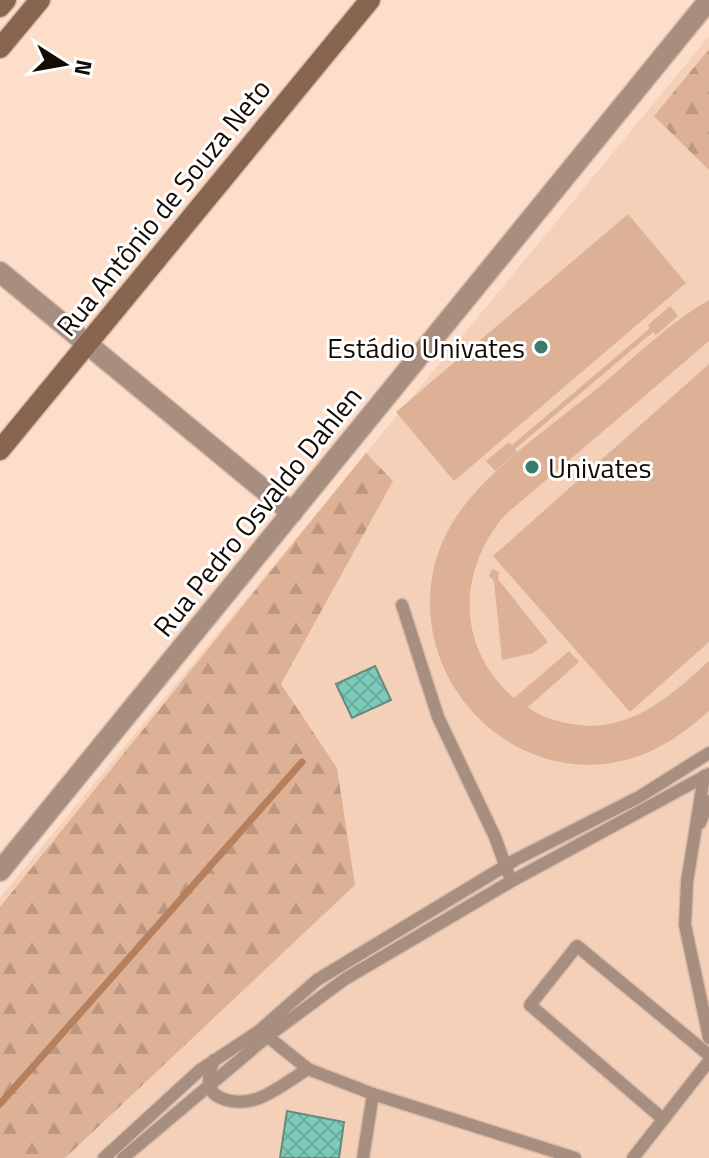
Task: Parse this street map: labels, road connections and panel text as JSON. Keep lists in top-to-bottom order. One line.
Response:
{"streets":{"street":["Rua Antônio de Souza Neto","Rua Pedro Osvaldo Dahlen"]},"places":["Estádio Univates","Univates"],"north":"right"}
